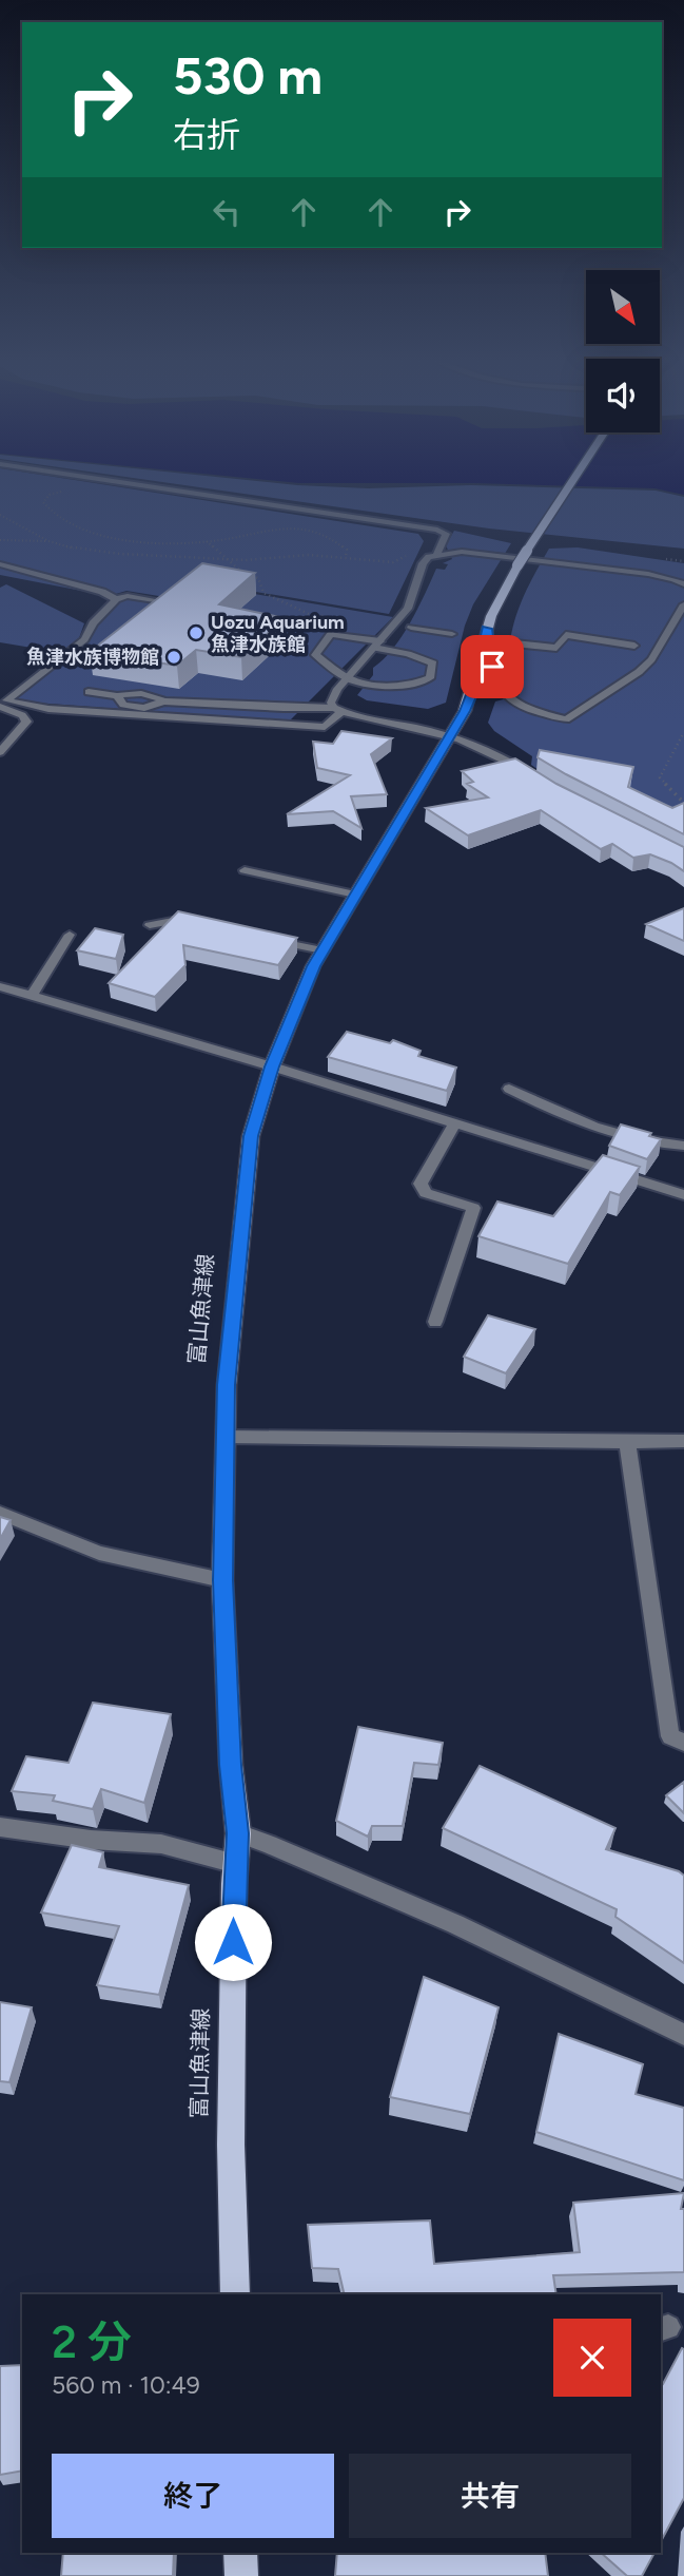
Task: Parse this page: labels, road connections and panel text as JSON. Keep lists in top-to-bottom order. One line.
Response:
{"streets":{"main road":["富山魚津線"]},"places":["Uozu Aquarium 魚津水族館","魚津水族博物館"],"north":"bottom right","page":{"turn":["530 m","右折"],"heading":["2 分","560 m · 10:49"],"buttons":["終了","共有"]}}
